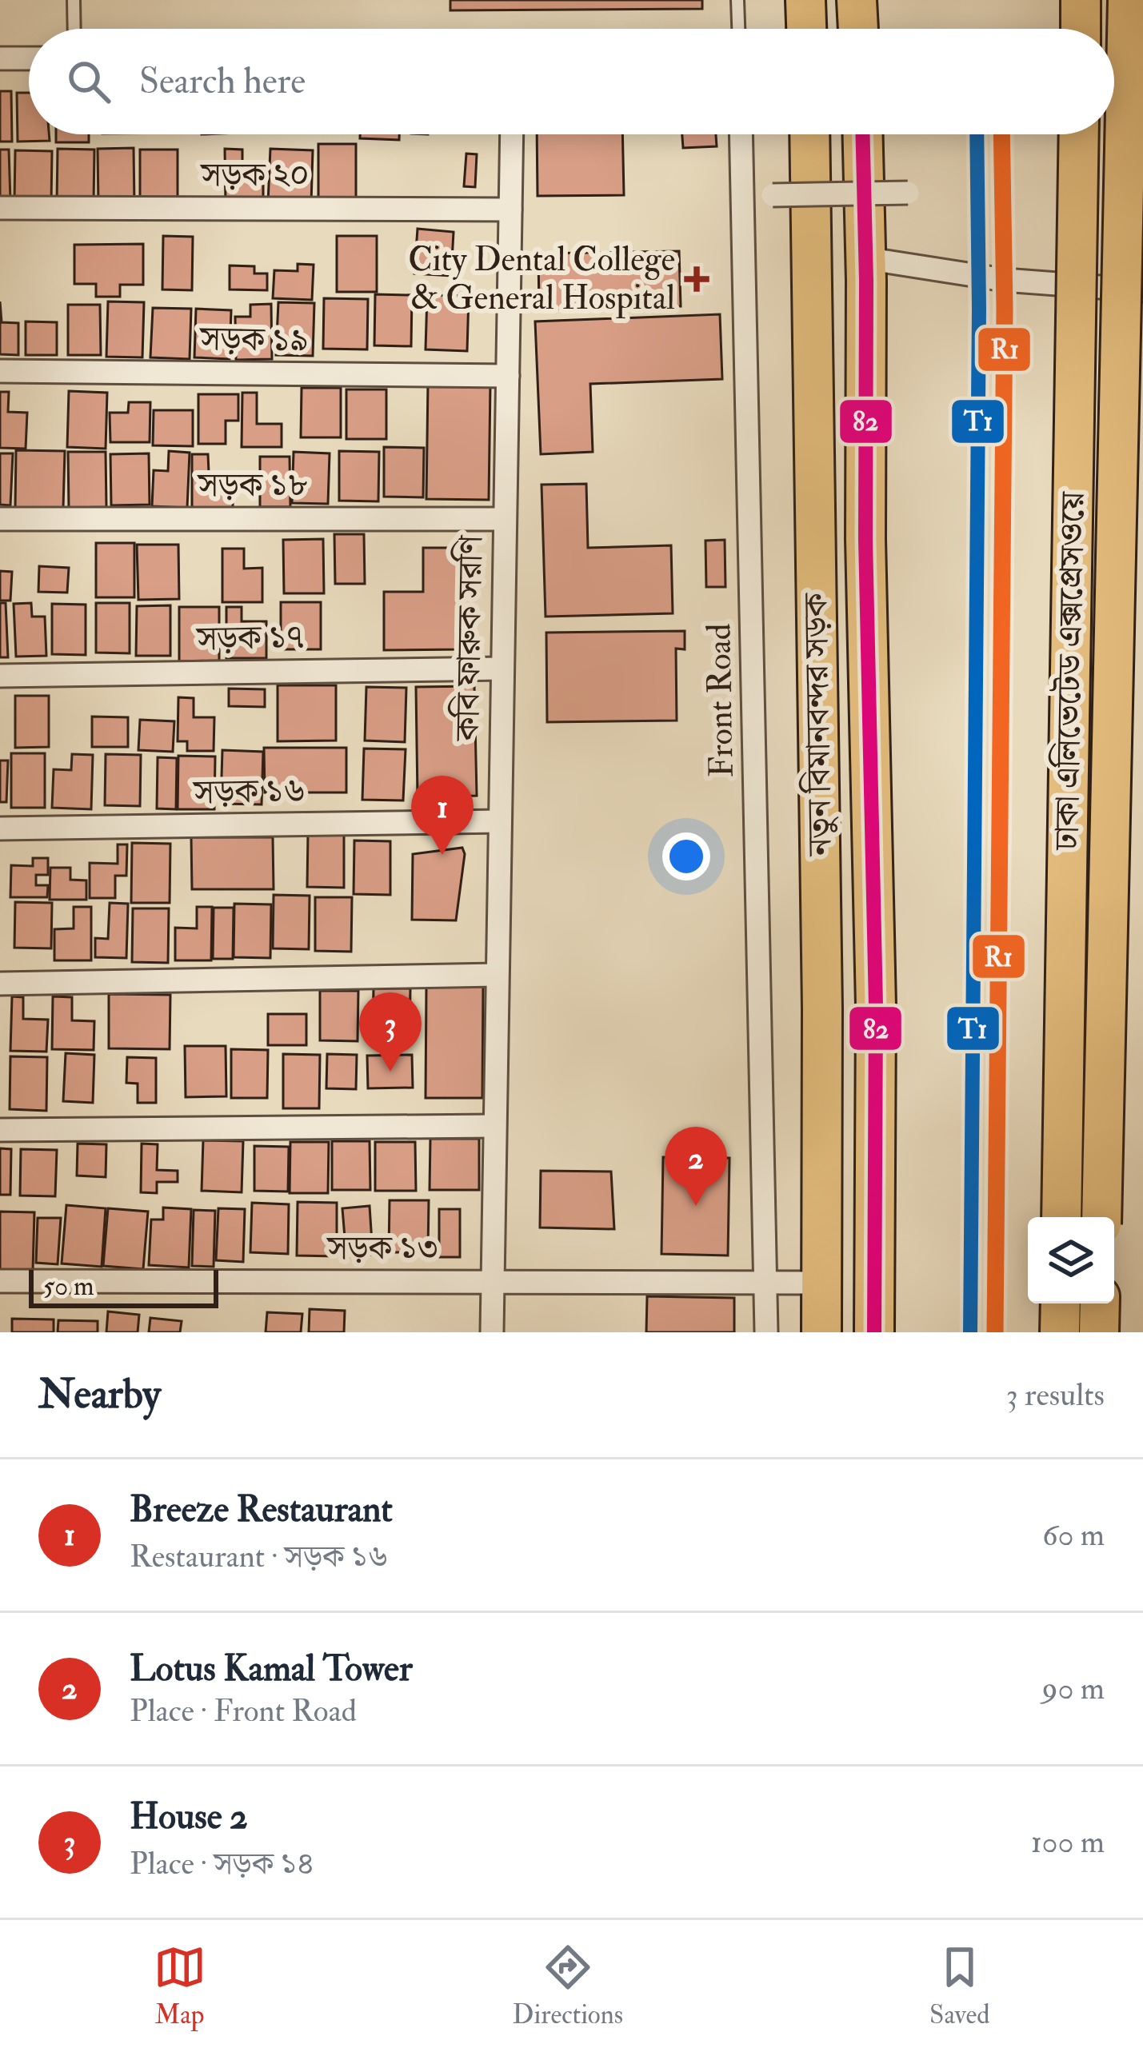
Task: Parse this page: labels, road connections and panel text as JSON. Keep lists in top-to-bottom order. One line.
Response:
{"streets":{"highway":["ঢাকা এলিভেটেড এক্সপ্রেসওয়ে","নতুন বিমানবন্দর সড়ক"],"street":["সড়ক ২০","সড়ক ১৯","সড়ক ১৮","সড়ক ১৭","কবি ফারুক সরণি","Front Road","সড়ক ১৬","সড়ক ১৩"]},"crossings":[["সড়ক ২০","কবি ফারুক সরণি"],["সড়ক ১৯","কবি ফারুক সরণি"],["সড়ক ১৮","কবি ফারুক সরণি"],["সড়ক ১৭","কবি ফারুক সরণি"],["কবি ফারুক সরণি","সড়ক ১৬"],["কবি ফারুক সরণি","সড়ক ১৩"],["Front Road","সড়ক ১৩"],["নতুন বিমানবন্দর সড়ক","সড়ক ১৩"]],"places":{"health":["City Dental College & General Hospital"]},"lines":["transit line T1","transit line R1","transit line 82"],"scale_bar":"50 m","page":{"search":"Search here","pins":["1","3","2"],"scale":"50 m","heading":["Nearby","3 results"],"list":[{"mark":"1","name":"Breeze Restaurant","note":"Restaurant · সড়ক ১৬","value":"60 m"},{"mark":"2","name":"Lotus Kamal Tower","note":"Place · Front Road","value":"90 m"},{"mark":"3","name":"House 2","note":"Place · সড়ক ১৪","value":"100 m"}],"nav":["Map","Directions","Saved"]}}
